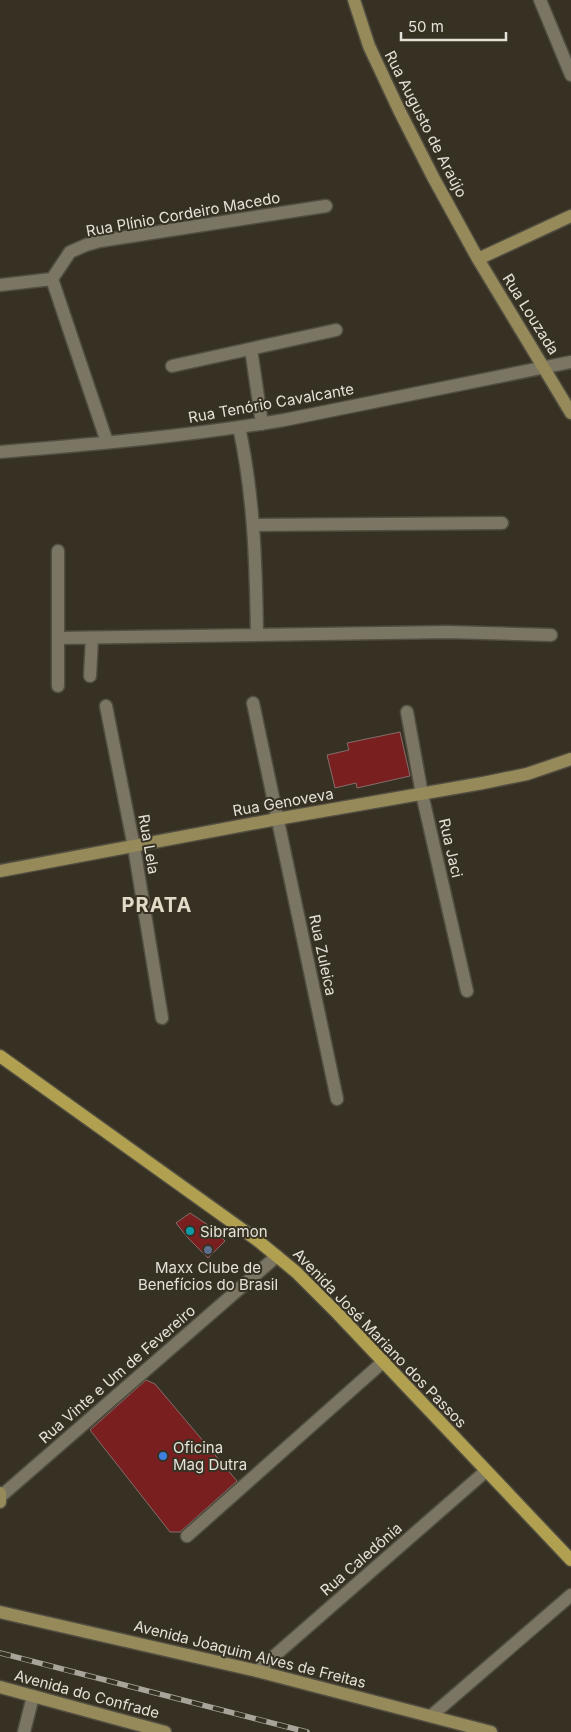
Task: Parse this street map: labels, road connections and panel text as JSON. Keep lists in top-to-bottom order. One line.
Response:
{"streets":{"main road":["Avenida José Mariano dos Passos"],"street":["Rua Augusto de Araújo","Rua Plínio Cordeiro Macedo","Rua Louzada","Rua Tenório Cavalcante","Rua Genoveva","Rua Lela","Rua Jaci","Rua Zuleica","Rua Vinte e Um de Fevereiro","Rua Caledônia","Avenida Joaquim Alves de Freitas","Avenida do Confrade"]},"crossings":[["Rua Augusto de Araújo","Rua Louzada"],["Rua Louzada","Rua Tenório Cavalcante"],["Rua Genoveva","Rua Lela"],["Rua Genoveva","Rua Jaci"],["Rua Genoveva","Rua Zuleica"],["Avenida José Mariano dos Passos","Rua Vinte e Um de Fevereiro"],["Avenida José Mariano dos Passos","Rua Caledônia"],["Rua Caledônia","Avenida Joaquim Alves de Freitas"]],"districts":["PRATA"],"places":["Sibramon","Maxx Clube de Benefícios do Brasil","Oficina Mag Dutra"],"scale_bar":"50 m"}
